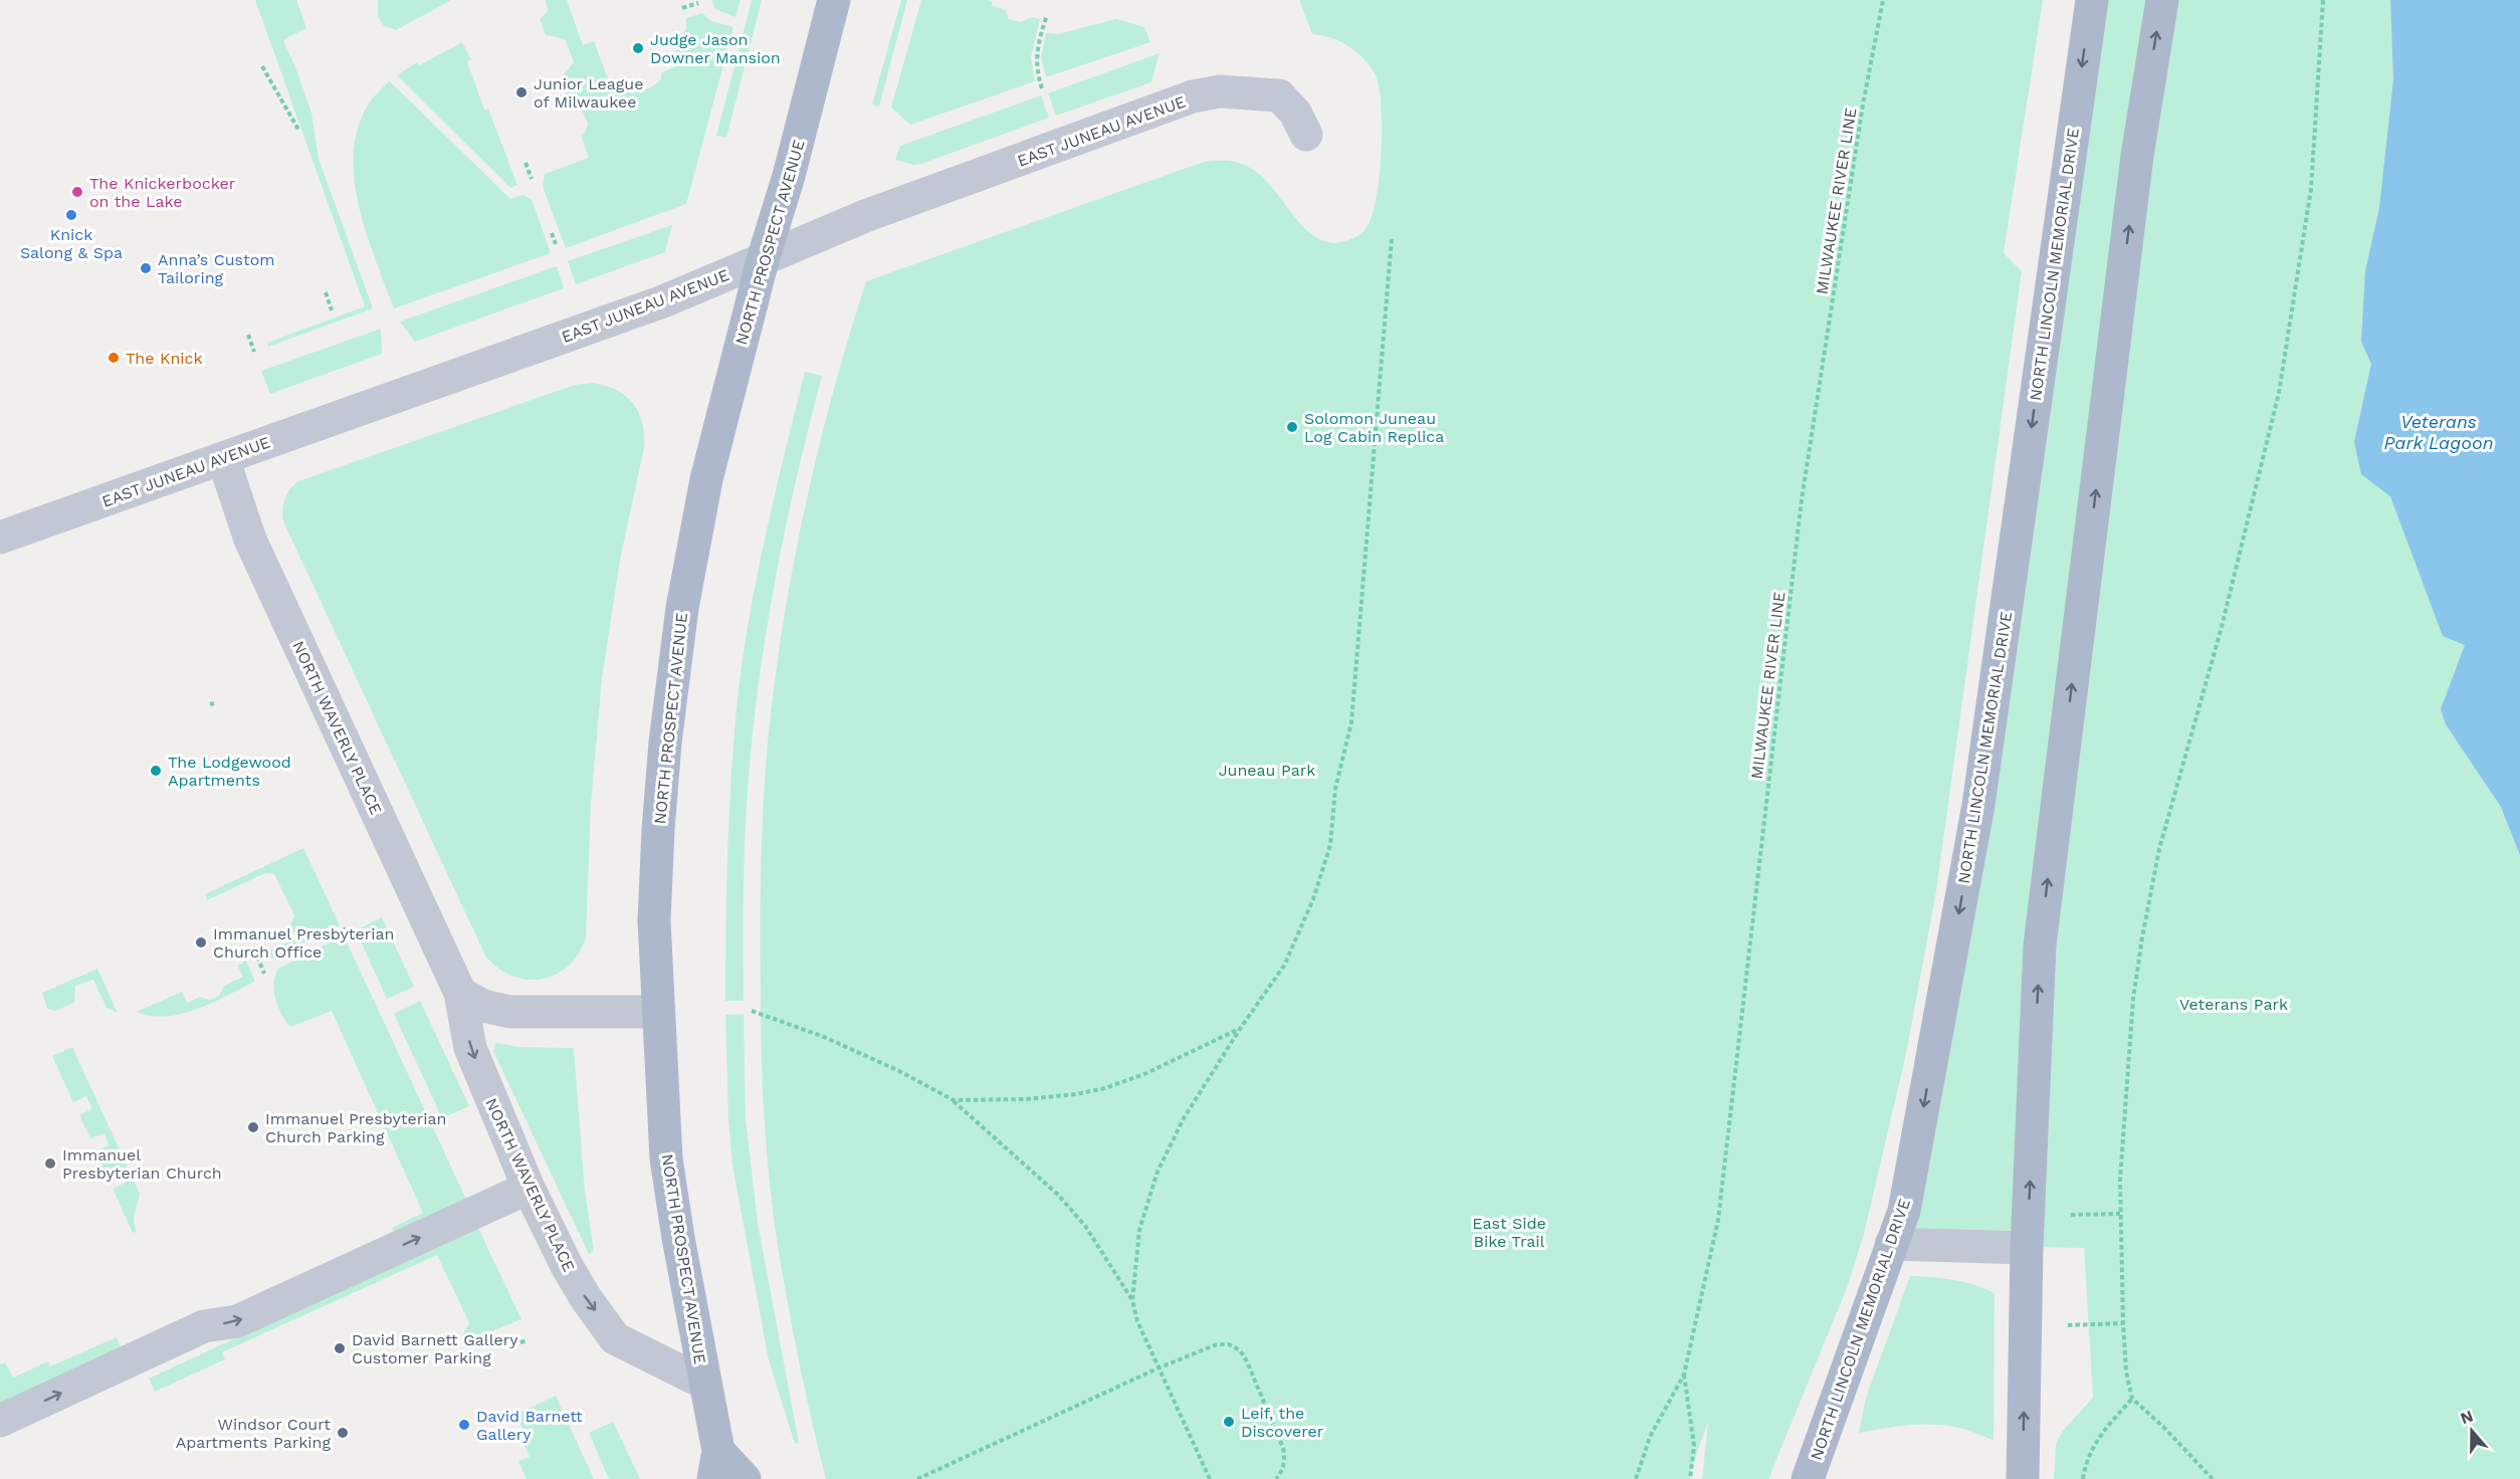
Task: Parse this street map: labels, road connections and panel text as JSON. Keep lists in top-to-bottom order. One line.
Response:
{"streets":{"main road":["NORTH PROSPECT AVENUE","NORTH LINCOLN MEMORIAL DRIVE"],"street":["EAST JUNEAU AVENUE","NORTH WAVERLY PLACE"],"path":["MILWAUKEE RIVER LINE"]},"crossings":[["EAST JUNEAU AVENUE","NORTH PROSPECT AVENUE"],["EAST JUNEAU AVENUE","NORTH WAVERLY PLACE"],["NORTH PROSPECT AVENUE","NORTH WAVERLY PLACE"]],"one_way":["NORTH WAVERLY PLACE"],"water":["Veterans Park Lagoon"],"parks":["Juneau Park","Veterans Park","East Side Bike Trail"],"places":["Judge Jason Downer Mansion","Junior League of Milwaukee","The Knickerbocker on the Lake","Knick Salong & Spa","Anna’s Custom Tailoring","The Knick","Solomon Juneau Log Cabin Replica","The Lodgewood Apartments","Immanuel Presbyterian Church Office","Immanuel Presbyterian Church Parking","Immanuel Presbyterian Church","David Barnett Gallery Customer Parking","Leif, the Discoverer","David Barnett Gallery","Windsor Court Apartments Parking"],"north":"top"}
